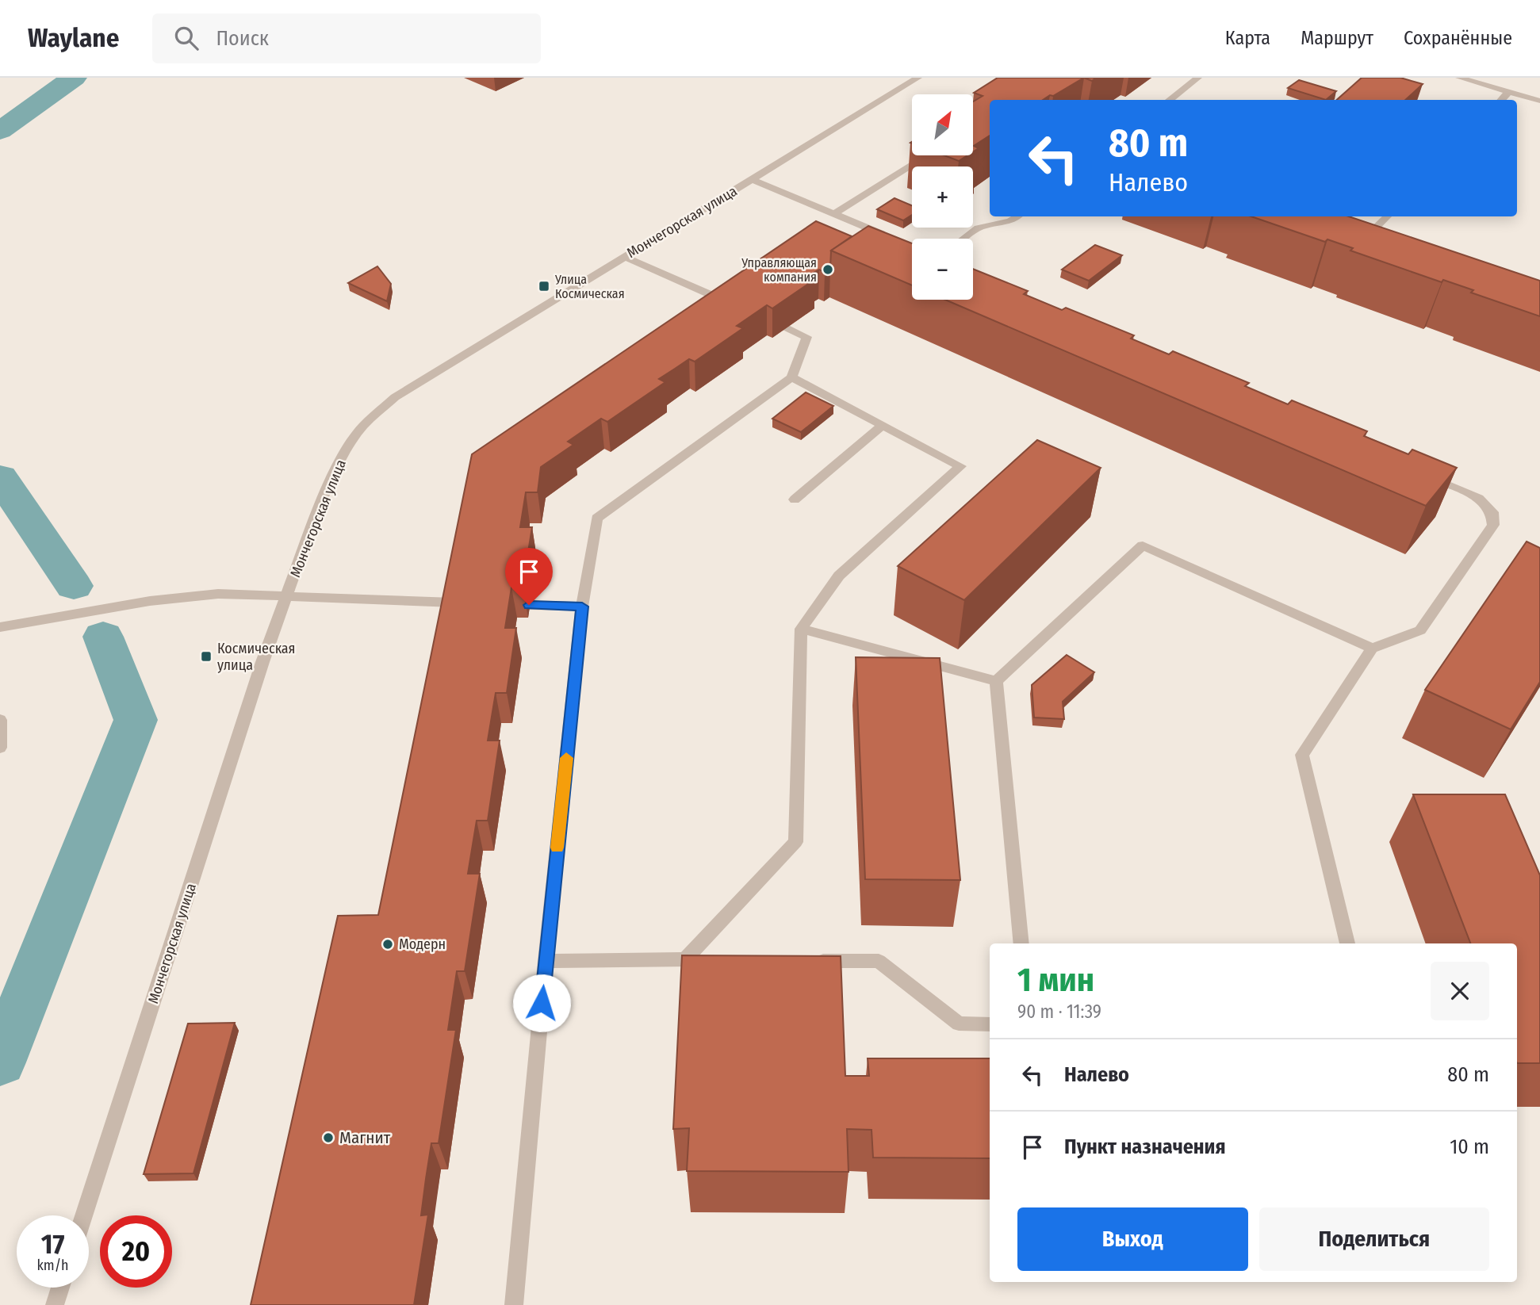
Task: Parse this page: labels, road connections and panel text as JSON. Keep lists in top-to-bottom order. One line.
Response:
{"streets":{"street":["Мончегорская улица"]},"places":{"other":["Управляющая компания","Модерн","Магнит"],"transit":["Улица Космическая","Космическая улица"]},"north":"top right","page":{"header":"Waylane","search":"Поиск","nav":["Карта","Маршрут","Сохранённые"],"map_buttons":["+","−"],"turn":["80 m","Налево"],"heading":["1 мин","90 m · 11:39"],"list":[{"name":"Налево","value":"80 m"},{"name":"Пункт назначения","value":"10 m"}],"buttons":["Выход","Поделиться"],"speed":"17 km/h","limit":"20"}}
